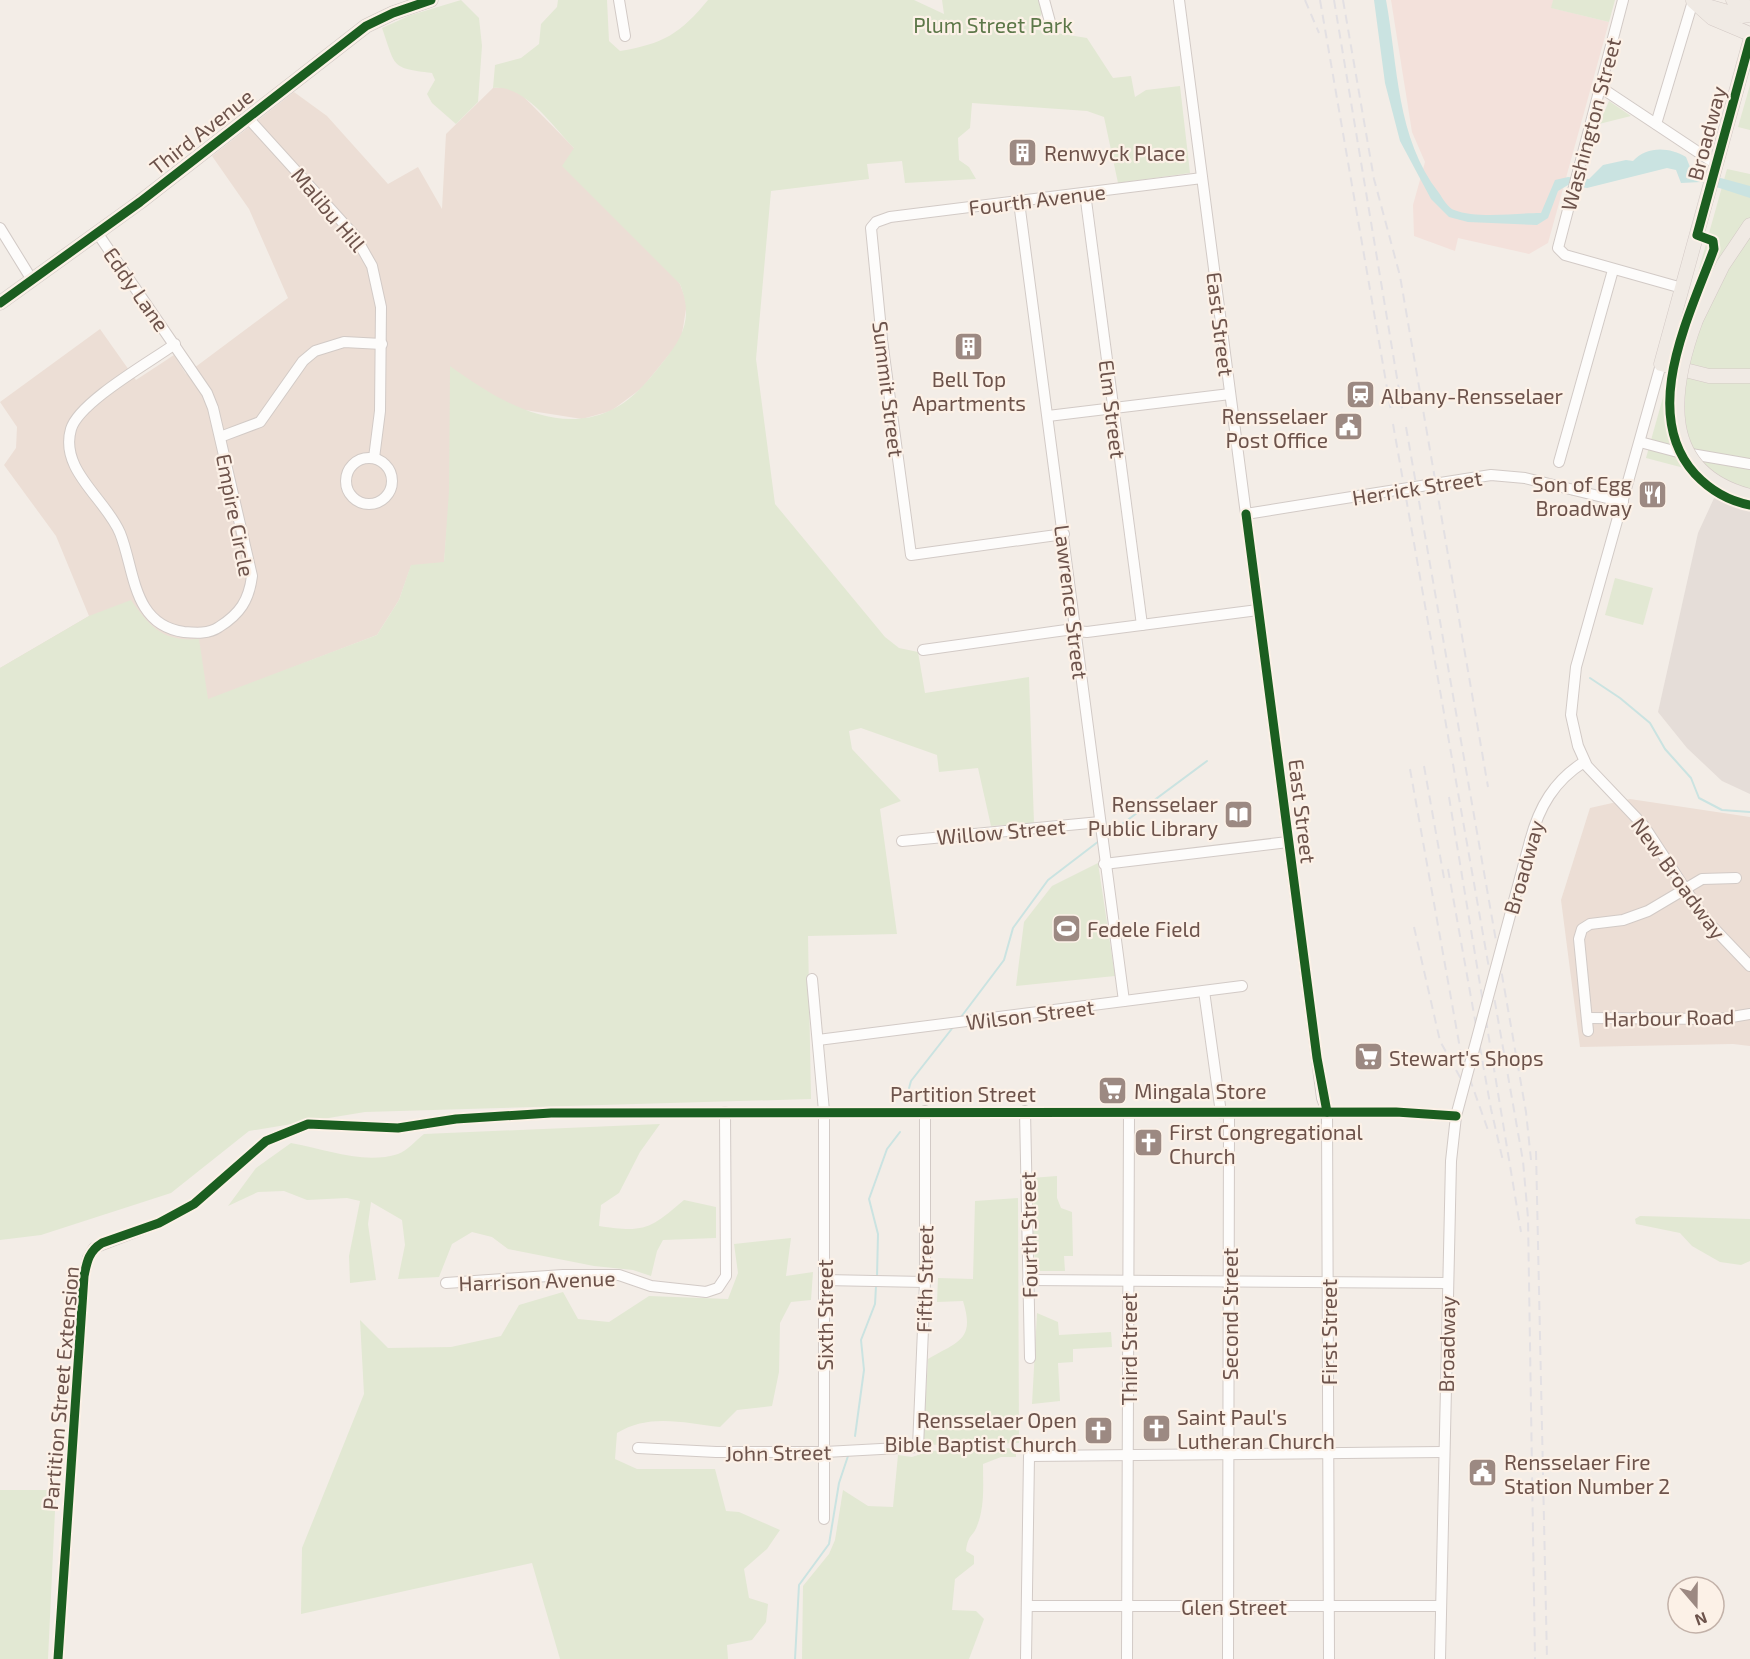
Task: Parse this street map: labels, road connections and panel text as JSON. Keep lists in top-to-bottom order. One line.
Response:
{"streets":{"main road":["Third Avenue","Broadway"],"street":["Washington Street","Fourth Avenue","Malibu Hill","Eddy Lane","East Street","Summit Street","Elm Street","Herrick Street","Empire Circle","Lawrence Street","Willow Street","New Broadway","Wilson Street","Harbour Road","Partition Street","Fourth Street","Fifth Street","Harrison Avenue","Second Street","Sixth Street","First Street","Third Street","Partition Street Extension","John Street","Glen Street"]},"crossings":[["Third Avenue","Malibu Hill"],["Third Avenue","Eddy Lane"],["Broadway","Herrick Street"],["Broadway","New Broadway"],["Broadway","Partition Street"],["Broadway","Glen Street"],["Fourth Avenue","East Street"],["Fourth Avenue","Summit Street"],["Fourth Avenue","Elm Street"],["Fourth Avenue","Lawrence Street"],["Eddy Lane","Empire Circle"],["East Street","Herrick Street"],["East Street","Partition Street"],["East Street","First Street"],["Summit Street","Lawrence Street"],["Lawrence Street","Willow Street"],["Lawrence Street","Wilson Street"],["Wilson Street","Second Street"],["Wilson Street","Sixth Street"],["Partition Street","Fourth Street"],["Partition Street","Fifth Street"],["Partition Street","Harrison Avenue"],["Partition Street","Second Street"],["Partition Street","Sixth Street"],["Partition Street","First Street"],["Partition Street","Third Street"],["Partition Street","Partition Street Extension"],["Fifth Street","John Street"],["Second Street","Glen Street"],["Sixth Street","John Street"],["First Street","Glen Street"],["Third Street","Glen Street"]],"parks":["Plum Street Park"],"places":{"building":["Renwyck Place","Bell Top Apartments"],"station":["Albany-Rensselaer"],"public building":["Rensselaer Post Office","Rensselaer Fire Station Number 2"],"restaurant":["Son of Egg Broadway"],"library":["Rensselaer Public Library"],"sports":["Fedele Field"],"supermarket":["Stewart's Shops","Mingala Store"],"church":["First Congregational Church","Saint Paul's Lutheran Church","Rensselaer Open Bible Baptist Church"]},"north":"bottom"}
